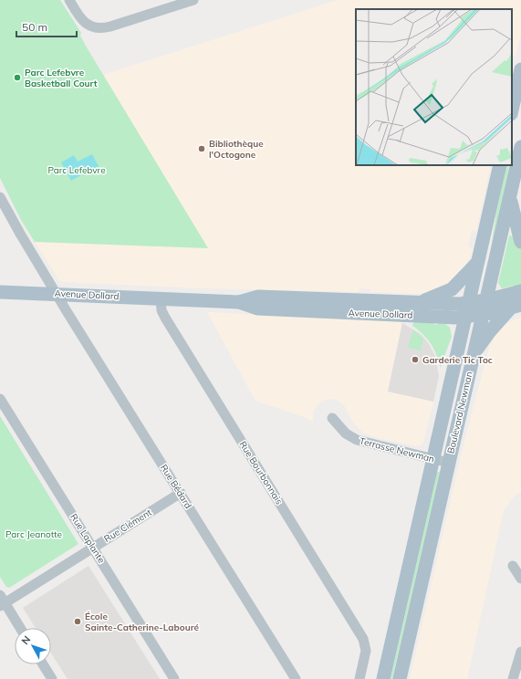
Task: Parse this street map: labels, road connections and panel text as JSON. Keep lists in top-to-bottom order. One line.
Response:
{"streets":{"main road":["Avenue Dollard","Boulevard Newman"],"street":["Terrasse Newman","Rue Bourbonnais","Rue Bédard","Rue Clément","Rue Laplante"]},"crossings":[["Avenue Dollard","Boulevard Newman"],["Avenue Dollard","Rue Bourbonnais"],["Avenue Dollard","Rue Bédard"],["Boulevard Newman","Terrasse Newman"],["Rue Bédard","Rue Clément"],["Rue Clément","Rue Laplante"]],"parks":["Parc Lefebvre","Parc Jeanotte"],"places":["Parc Lefebvre Basketball Court","Bibliothèque l'Octogone","Garderie Tic Toc","École Sainte-Catherine-Labouré"],"scale_bar":"50 m","north":"top left"}
